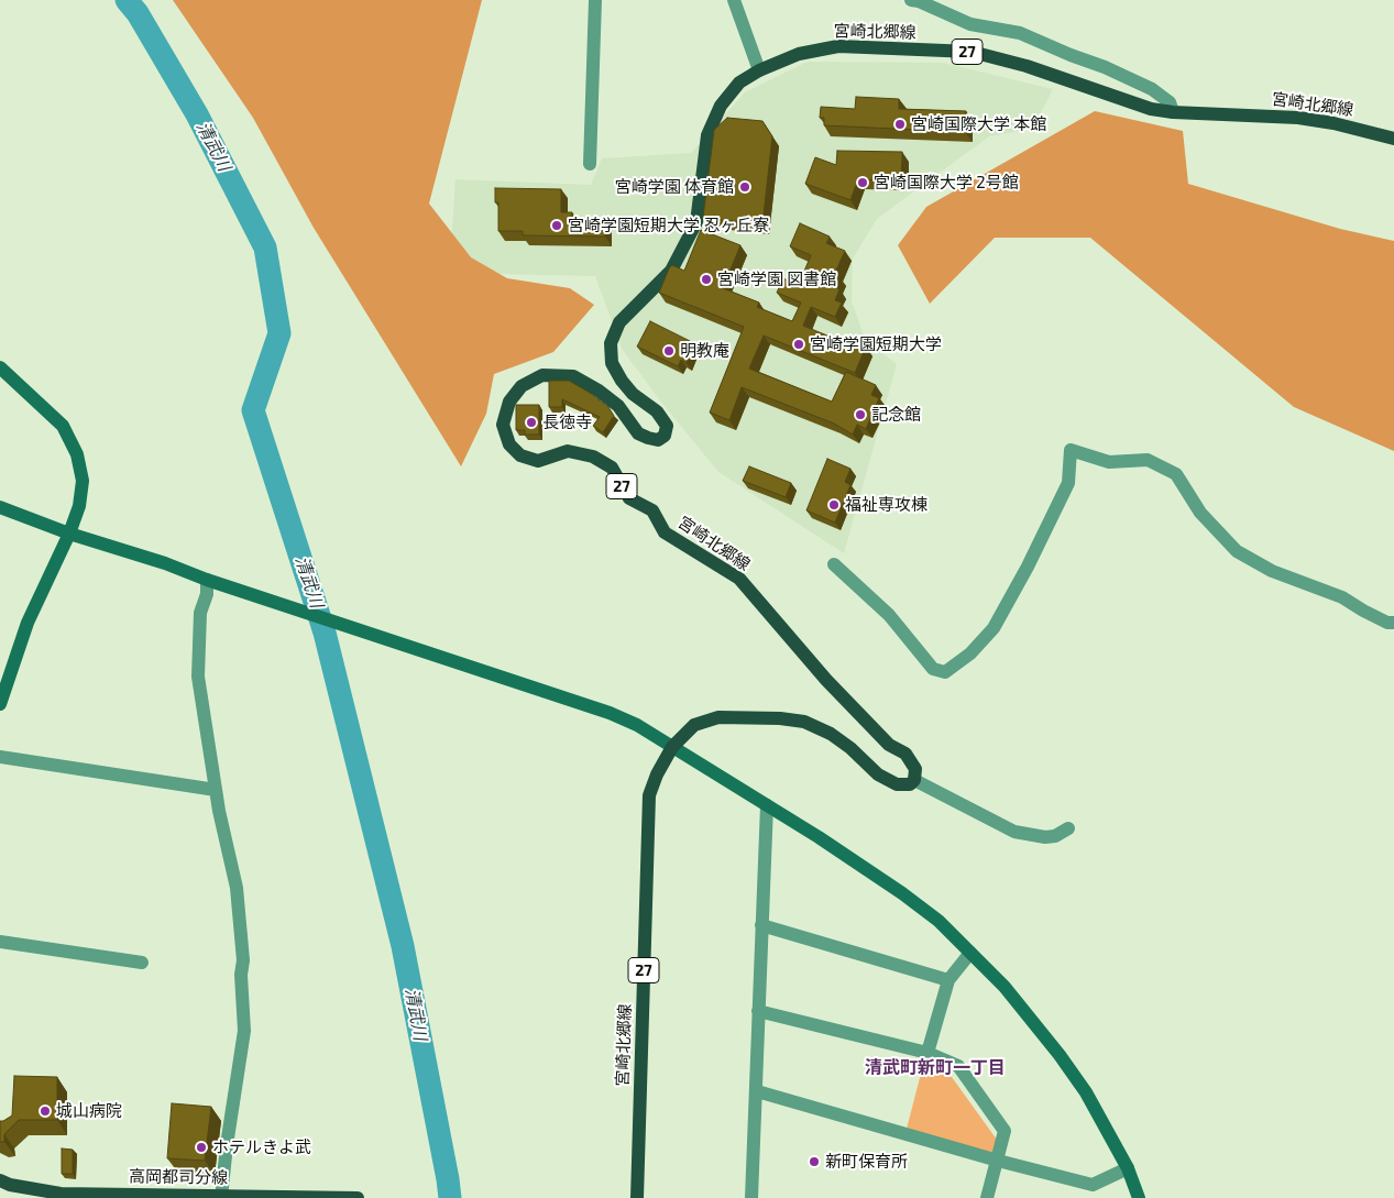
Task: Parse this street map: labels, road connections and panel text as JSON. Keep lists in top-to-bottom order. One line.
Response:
{"streets":{"main road":["宮崎北郷線","27","高岡都司分線"]},"districts":["清武町新町一丁目"],"water":["清武川"],"places":["宮崎国際大学 本館","宮崎国際大学 2号館","宮崎学園 体育館","宮崎学園短期大学 忍ヶ丘寮","宮崎学園 図書館","宮崎学園短期大学","明教庵","記念館","長徳寺","福祉専攻棟","城山病院","ホテルきよ武","新町保育所"]}
